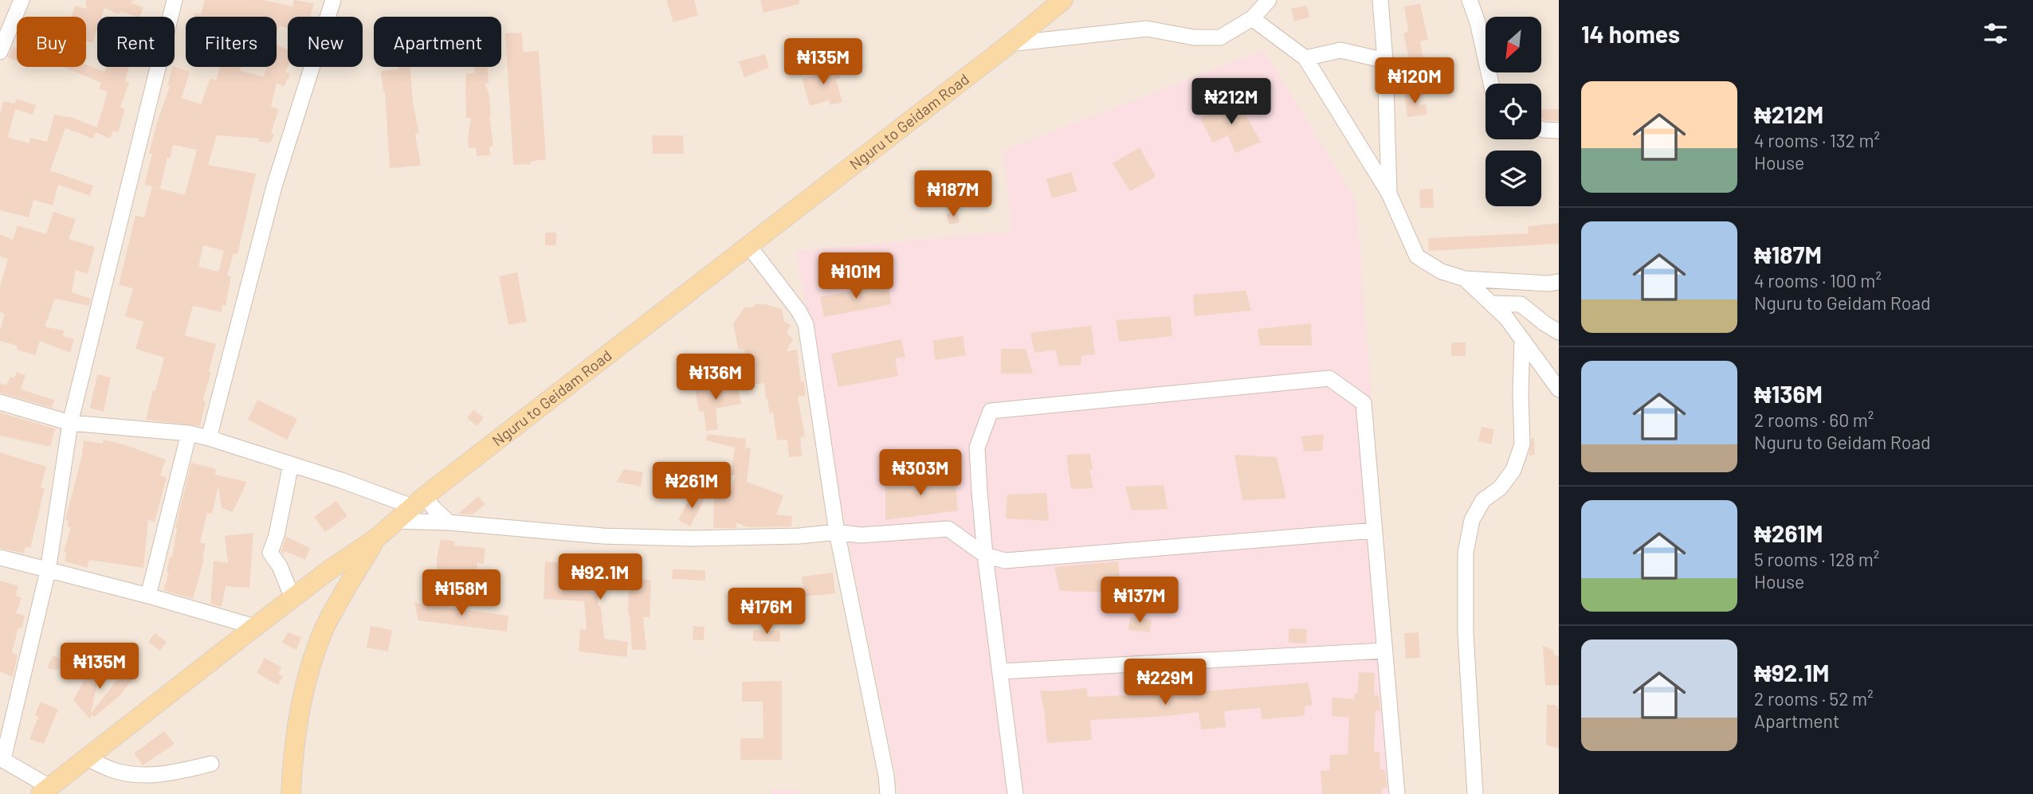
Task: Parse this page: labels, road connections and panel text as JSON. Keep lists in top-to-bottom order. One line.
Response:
{"streets":{"main road":["Nguru to Geidam Road"]},"north":"bottom left","page":{"heading":"14 homes","chip":["Buy","Rent","Filters","New","Apartment"],"price":["₦135M","₦120M","₦212M","₦187M","₦101M","₦136M","₦303M","₦261M","₦92.1M","₦158M","₦137M","₦176M","₦135M","₦229M"],"list":[{"name":"₦212M","note":"4 rooms · 132 m² · House"},{"name":"₦187M","note":"4 rooms · 100 m² · Nguru to Geidam Road"},{"name":"₦136M","note":"2 rooms · 60 m² · Nguru to Geidam Road"},{"name":"₦261M","note":"5 rooms · 128 m² · House"},{"name":"₦92.1M","note":"2 rooms · 52 m² · Apartment"}]}}
